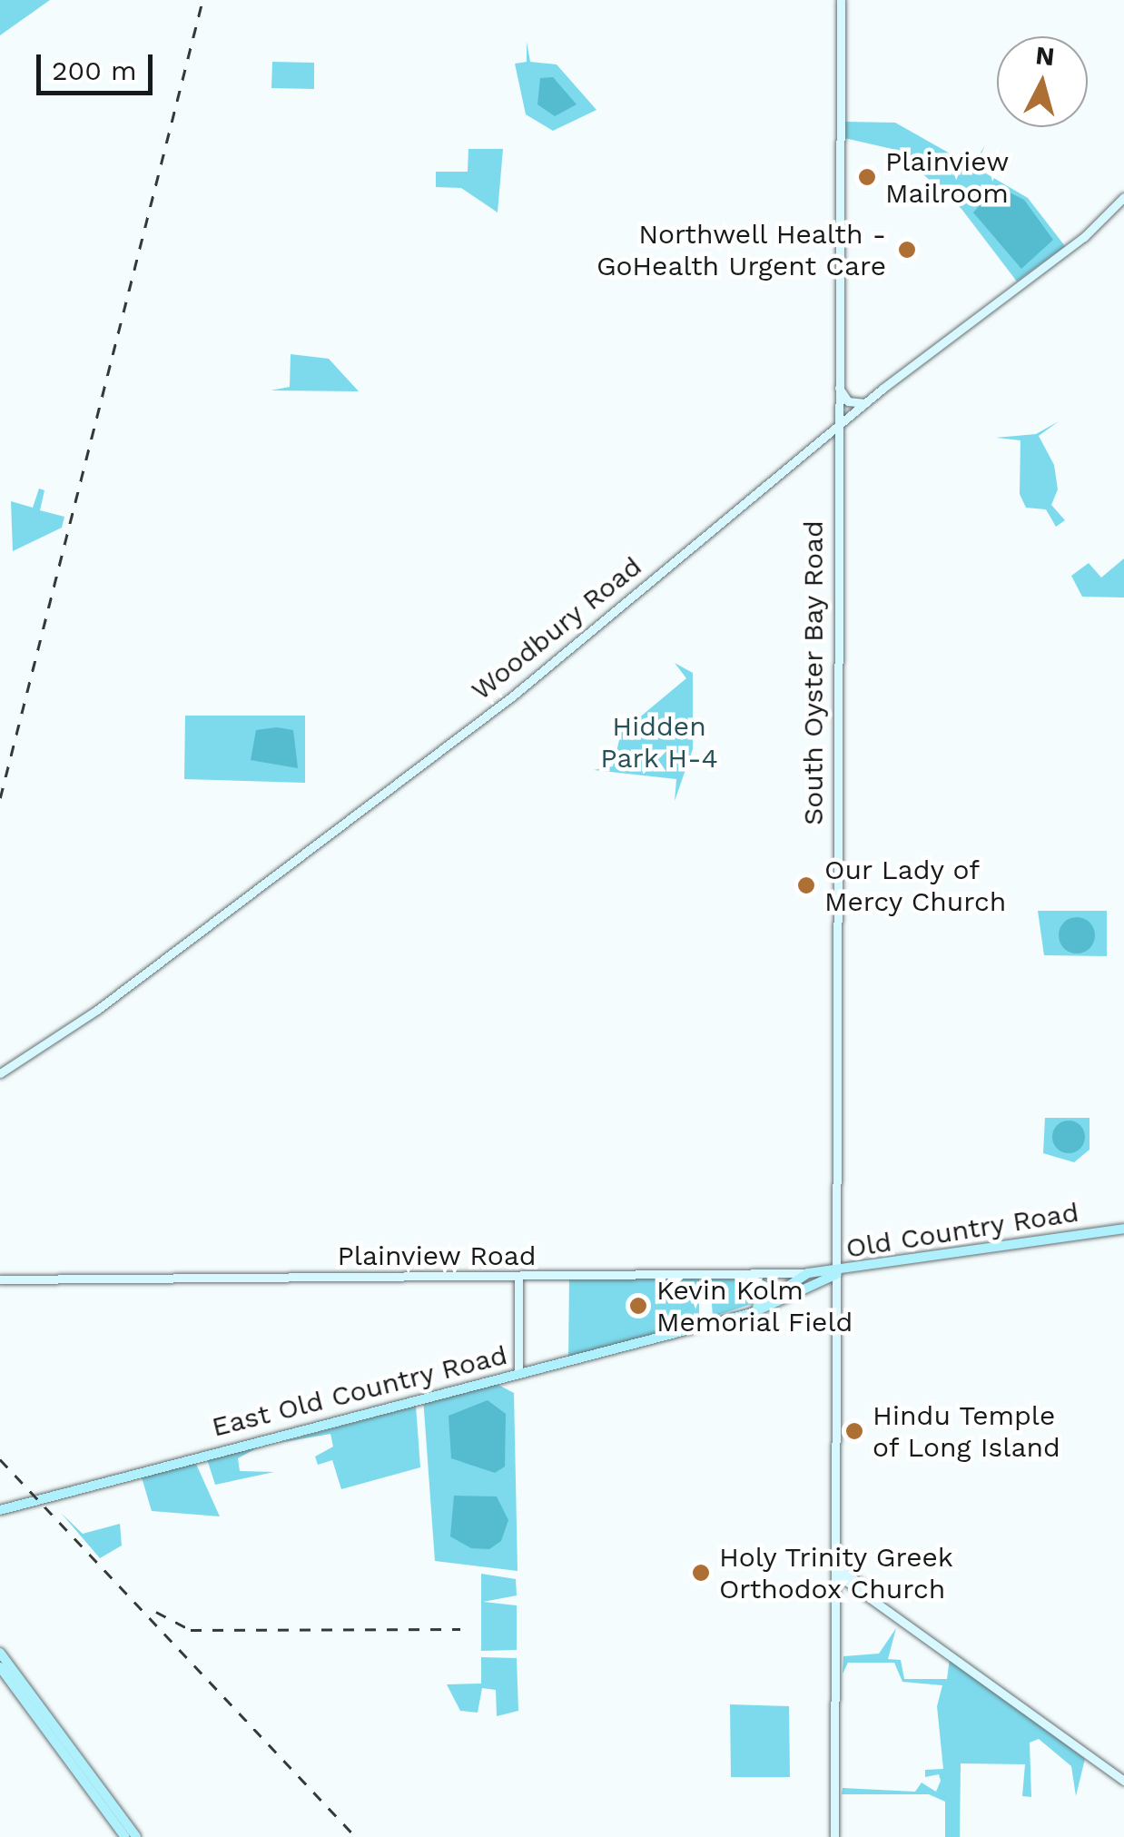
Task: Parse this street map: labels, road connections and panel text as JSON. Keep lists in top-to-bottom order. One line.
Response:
{"streets":{"main road":["Woodbury Road","South Oyster Bay Road","Old Country Road","Plainview Road","East Old Country Road"]},"crossings":[["Woodbury Road","South Oyster Bay Road"],["South Oyster Bay Road","Old Country Road"],["South Oyster Bay Road","East Old Country Road"],["Old Country Road","Plainview Road"],["Old Country Road","East Old Country Road"],["Plainview Road","East Old Country Road"]],"parks":["Hidden Park H-4"],"places":["Plainview Mailroom","Northwell Health - GoHealth Urgent Care","Our Lady of Mercy Church","Kevin Kolm Memorial Field","Hindu Temple of Long Island","Holy Trinity Greek Orthodox Church"],"scale_bar":"200 m","north":"top"}
